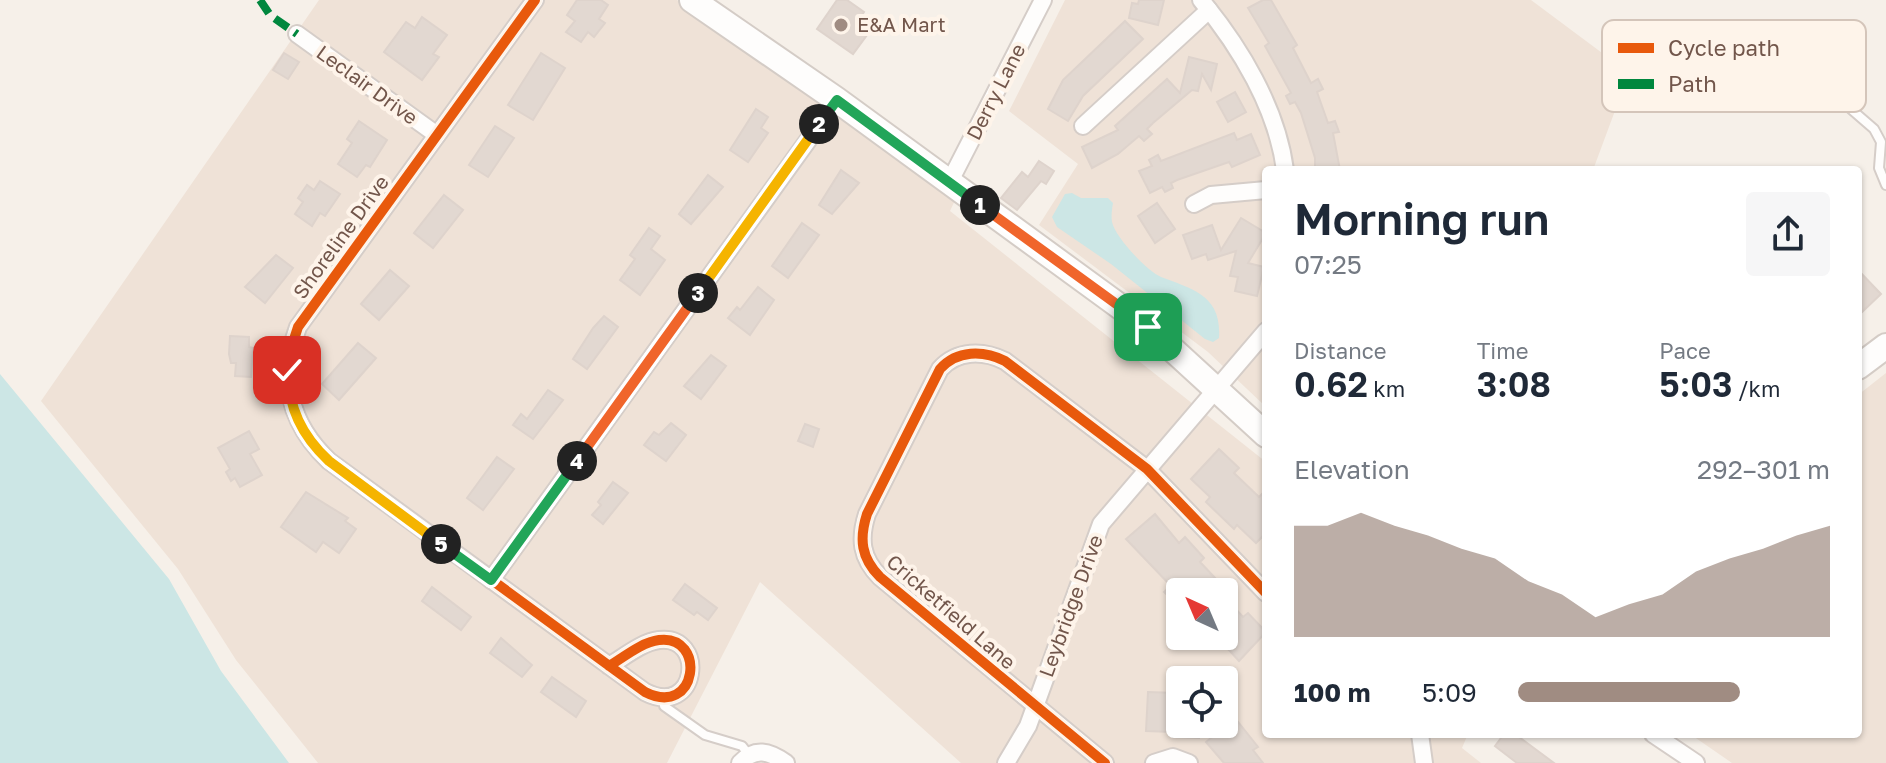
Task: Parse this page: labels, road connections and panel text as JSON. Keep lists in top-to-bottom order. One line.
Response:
{"streets":{"street":["Leclair Drive","Derry Lane","Shoreline Drive","Leybridge Drive","Cricketfield Lane"]},"crossings":[["Leclair Drive","Shoreline Drive"],["Leybridge Drive","Cricketfield Lane"]],"places":["E&A Mart"],"legend":["Cycle path","Path"],"north":"top left","page":{"pins":["2","1","3","4","5"],"heading":["Morning run","07:25"],"stats":[["Distance","0.62 km"],["Time","3:08"],["Pace","5:03 /km"]],"chart":["Elevation","292–301 m"],"list":[{"name":"100 m","note":"5:09"}]}}
